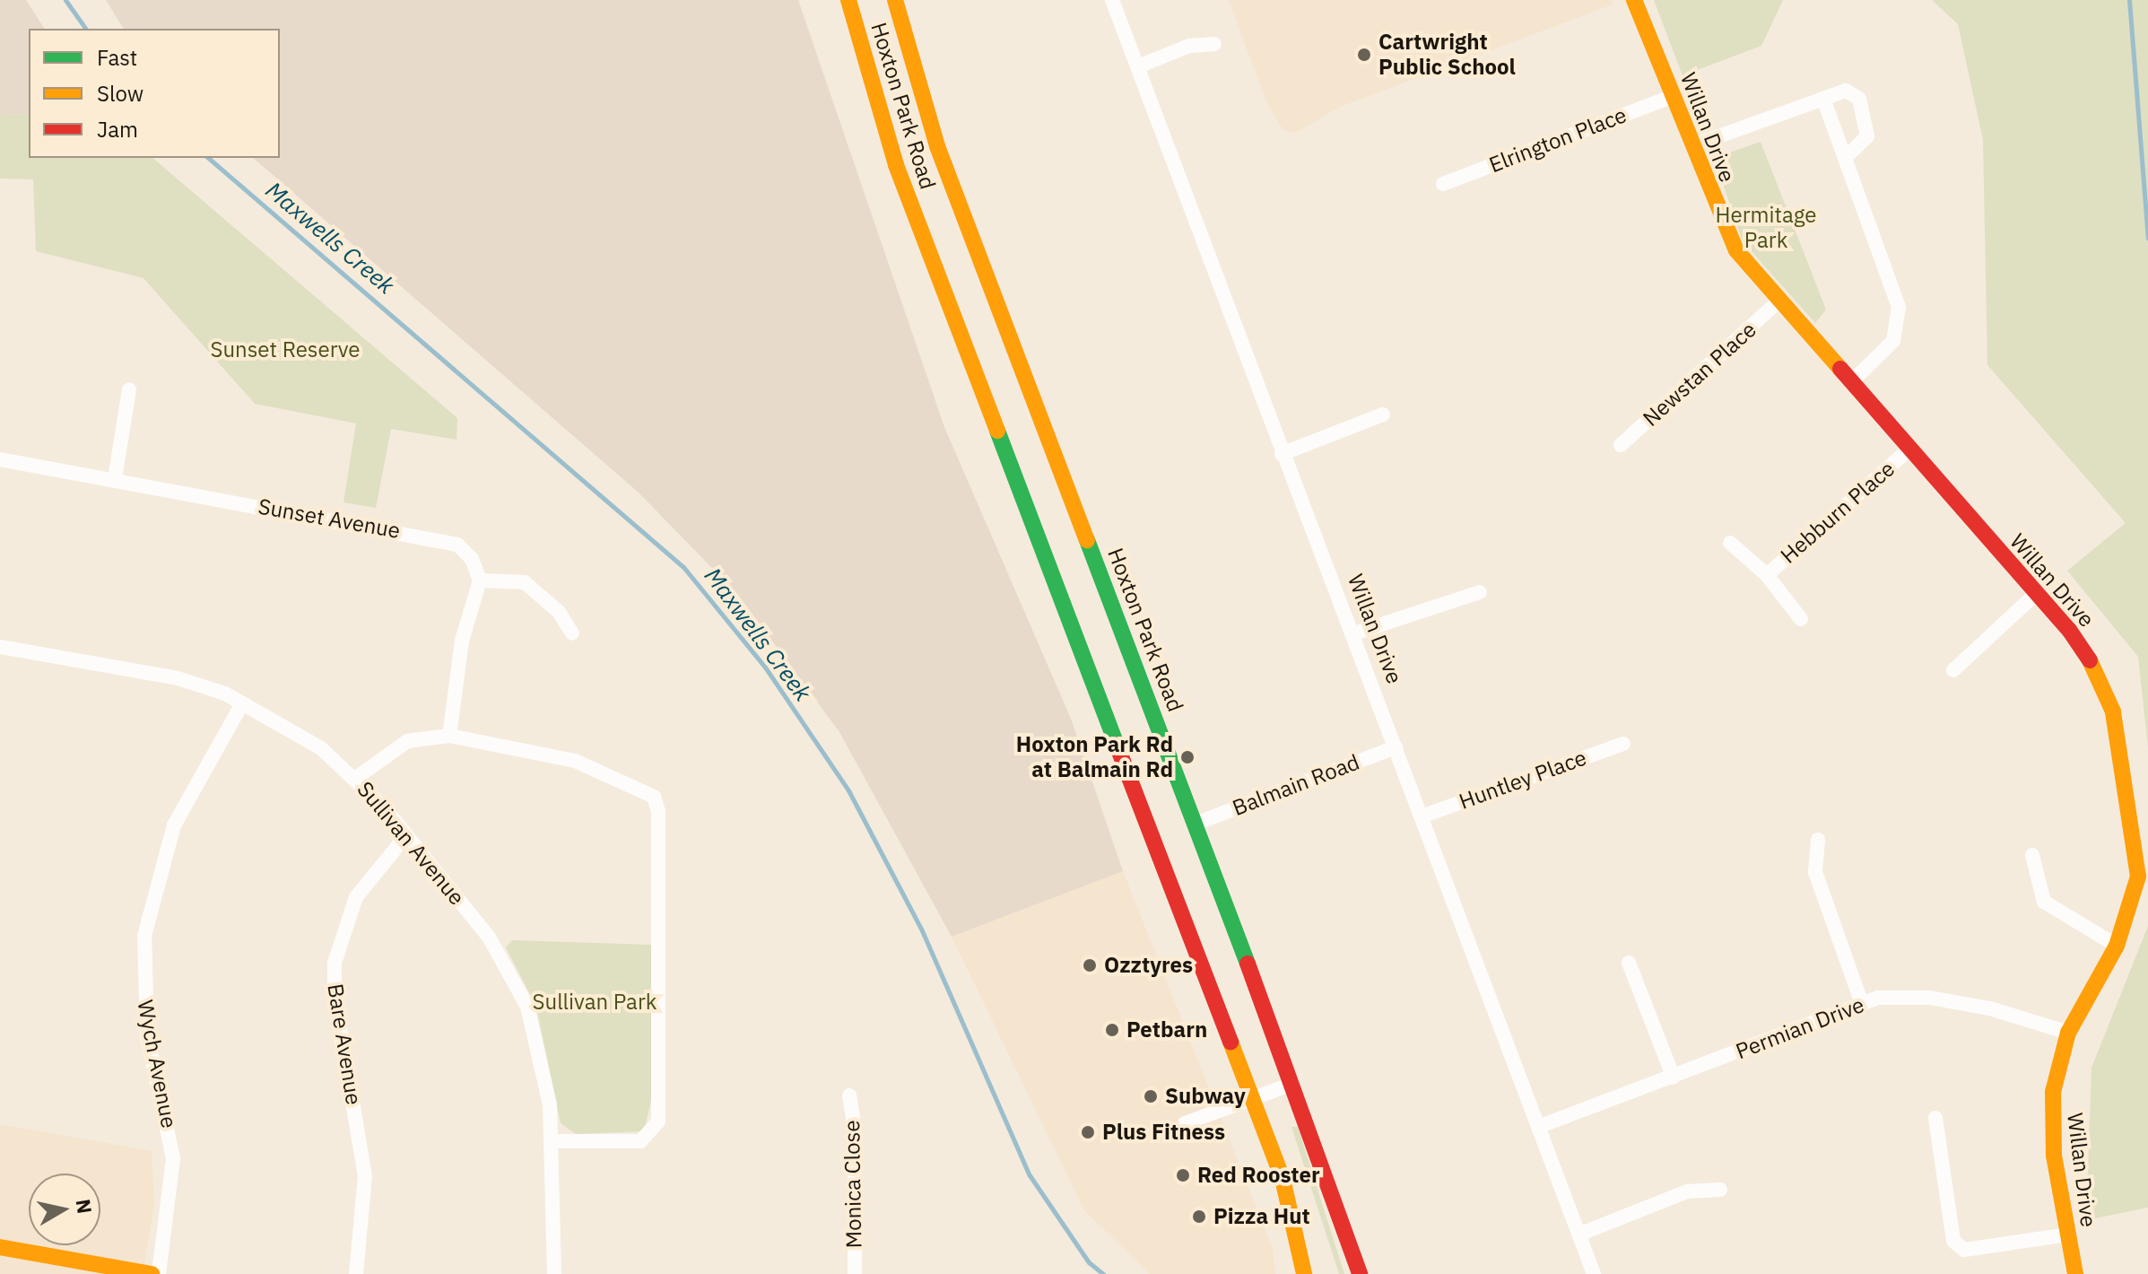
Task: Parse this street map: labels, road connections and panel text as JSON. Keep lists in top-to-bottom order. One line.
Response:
{"streets":{"main road":["Hoxton Park Road","Willan Drive"],"street":["Elrington Place","Newstan Place","Hebburn Place","Sunset Avenue","Huntley Place","Balmain Road","Sullivan Avenue","Permian Drive","Bare Avenue","Wych Avenue","Monica Close"]},"crossings":[["Hoxton Park Road","Balmain Road"],["Willan Drive","Elrington Place"],["Willan Drive","Newstan Place"],["Willan Drive","Hebburn Place"],["Willan Drive","Huntley Place"],["Willan Drive","Balmain Road"],["Willan Drive","Permian Drive"],["Sullivan Avenue","Bare Avenue"],["Sullivan Avenue","Wych Avenue"]],"water":["Maxwells Creek"],"parks":["Hermitage Park","Sunset Reserve","Sullivan Park"],"places":["Cartwright Public School","Hoxton Park Rd at Balmain Rd","Ozztyres","Petbarn","Subway","Plus Fitness","Red Rooster","Pizza Hut"],"legend":["Fast","Slow","Jam"],"north":"right"}
